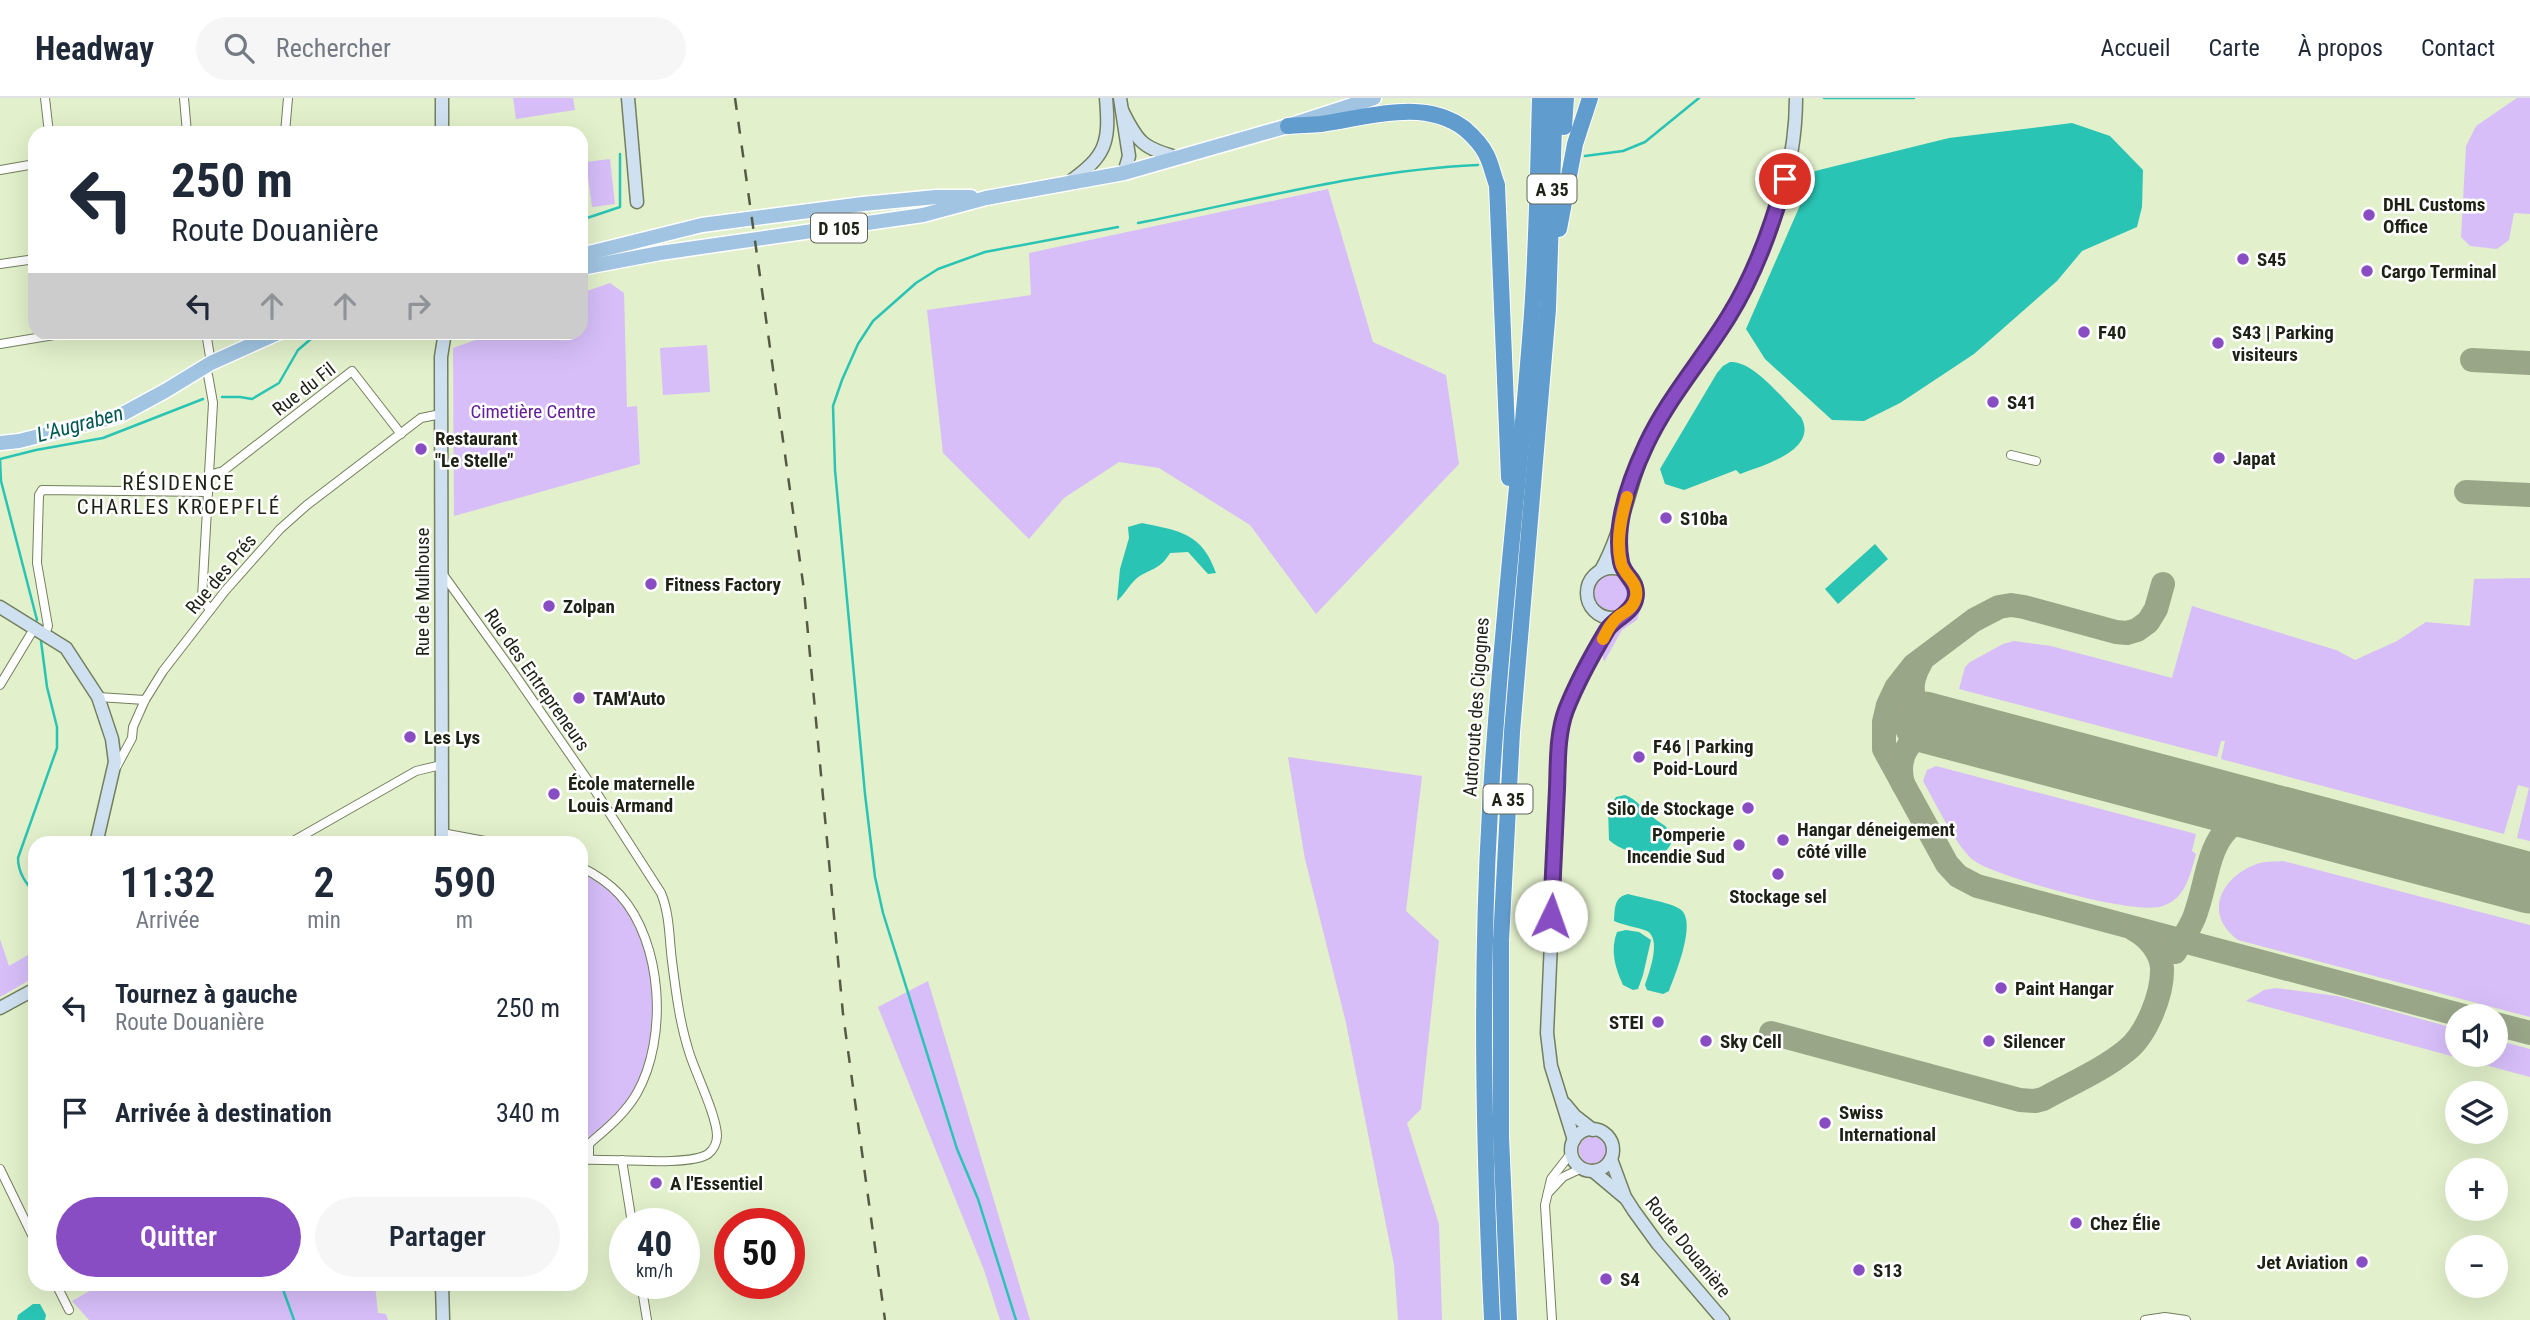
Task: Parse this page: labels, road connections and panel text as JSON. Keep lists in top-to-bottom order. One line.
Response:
{"streets":{"highway":["A 35","Autoroute des Cigognes"],"main road":["D 105","Rue de Mulhouse","Route Douanière"],"street":["Rue du Fil","Rue des Prés","Rue des Entrepreneurs"]},"crossings":[["Rue du Fil","Rue des Prés"],["Rue des Prés","Rue de Mulhouse"],["Rue de Mulhouse","Rue des Entrepreneurs"]],"districts":["RÉSIDENCE CHARLES KROEPFLÉ"],"water":["L'Augraben"],"parks":["Cimetière Centre"],"places":["DHL Customs Office","S45","Cargo Terminal","F40","S43 | Parking visiteurs","S41","Restaurant \"Le Stelle\"","Japat","S10ba","Fitness Factory","Zolpan","TAM'Auto","Les Lys","F46 | Parking Poid-Lourd","École maternelle Louis Armand","Silo de Stockage","Hangar déneigement côté ville","Pomperie Incendie Sud","Stockage sel","Paint Hangar","STEI","Sky Cell","Silencer","Swiss International","A l'Essentiel","Chez Élie","Jet Aviation","S13","S4"],"page":{"header":"Headway","search":"Rechercher","nav":["Accueil","Carte","À propos","Contact"],"turn":["250 m","Route Douanière"],"eta":["11:32","Arrivée","2","min","590","m"],"list":[{"name":"Tournez à gauche","note":"Route Douanière","value":"250 m"},{"name":"Arrivée à destination","value":"340 m"}],"map_buttons":["+","−"],"buttons":["Quitter","Partager"],"speed":"40 km/h","limit":"50"}}
